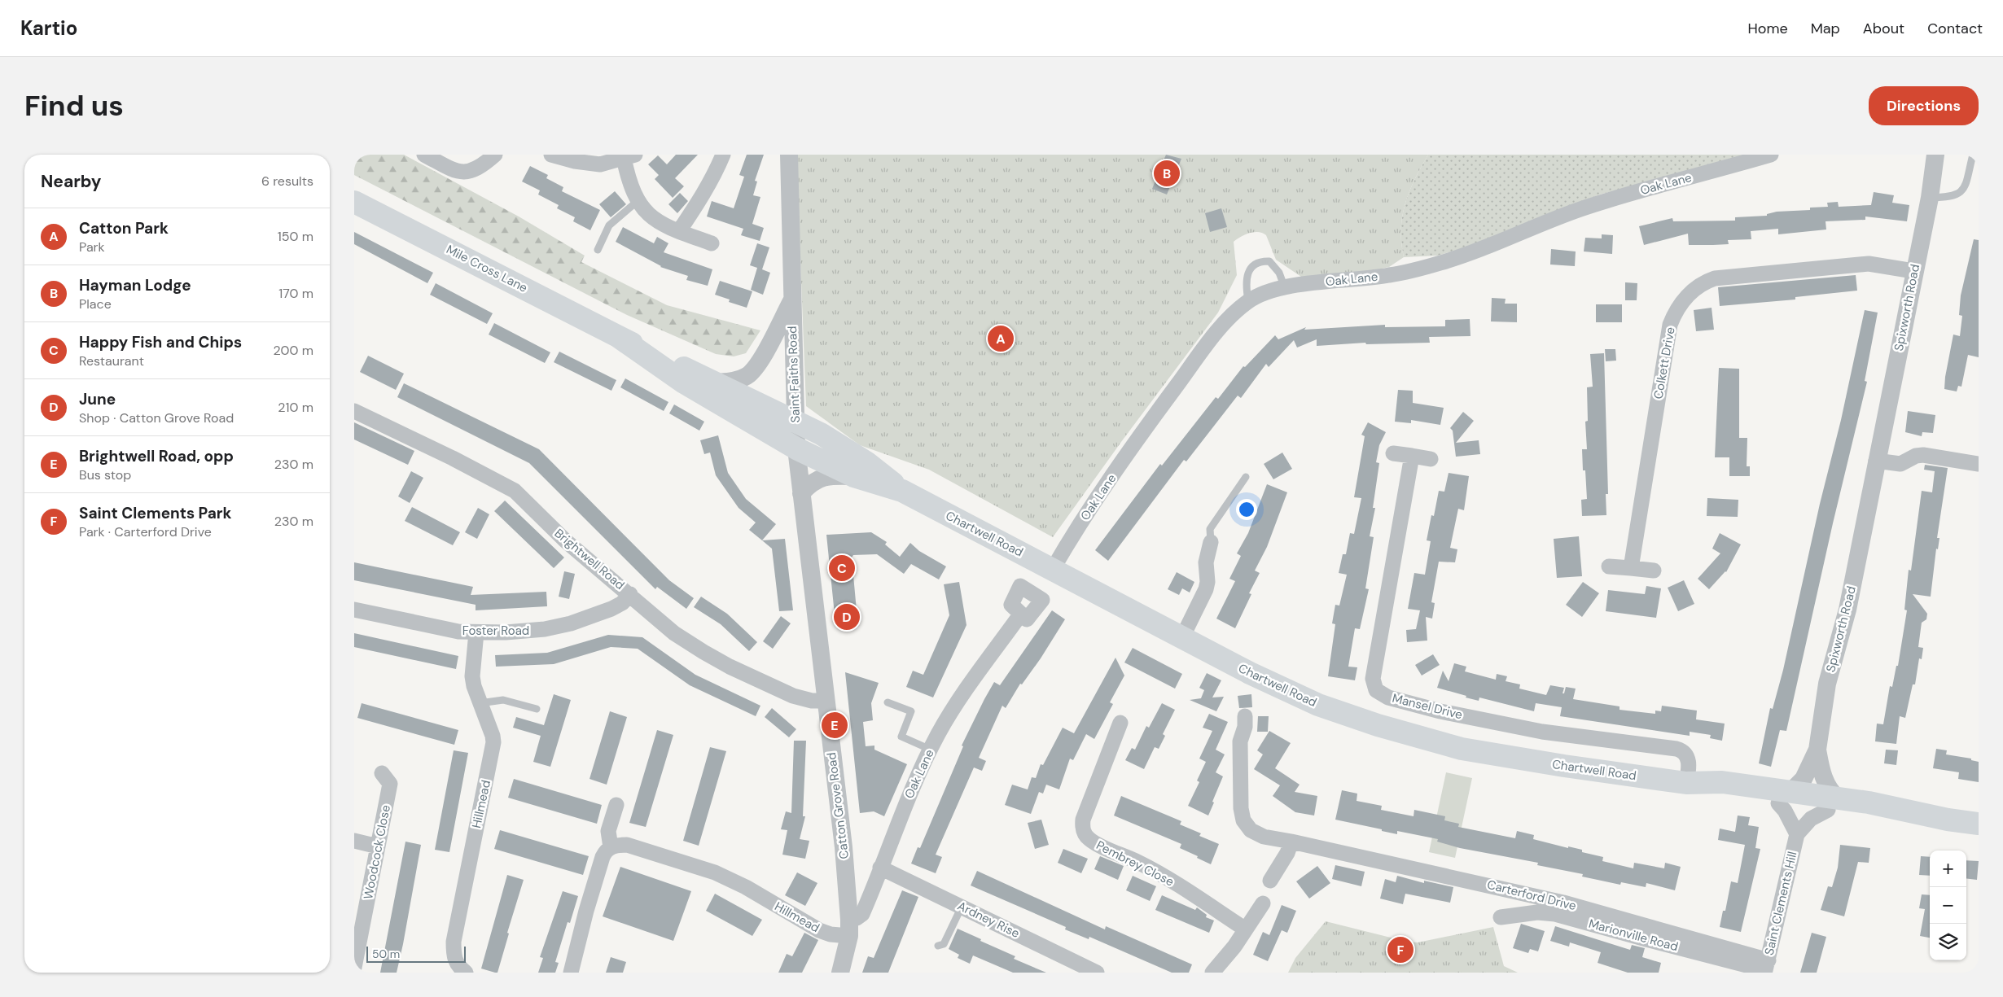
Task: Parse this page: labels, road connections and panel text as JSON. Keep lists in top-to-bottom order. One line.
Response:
{"streets":{"highway":["Mile Cross Lane","Chartwell Road"],"street":["Oak Lane","Spixworth Road","Colkett Drive","Saint Faiths Road","Brightwell Road","Foster Road","Mansel Drive","Hillmead","Catton Grove Road","Woodcock Close","Pembrey Close","Carterford Drive","Saint Clements Hill","Ardney Rise","Marionville Road"]},"crossings":[["Oak Lane","Chartwell Road"],["Oak Lane","Hillmead"],["Oak Lane","Catton Grove Road"],["Oak Lane","Ardney Rise"],["Mile Cross Lane","Saint Faiths Road"],["Mile Cross Lane","Chartwell Road"],["Mile Cross Lane","Catton Grove Road"],["Spixworth Road","Colkett Drive"],["Spixworth Road","Chartwell Road"],["Spixworth Road","Saint Clements Hill"],["Saint Faiths Road","Chartwell Road"],["Saint Faiths Road","Catton Grove Road"],["Chartwell Road","Mansel Drive"],["Chartwell Road","Catton Grove Road"],["Chartwell Road","Saint Clements Hill"],["Brightwell Road","Foster Road"],["Brightwell Road","Catton Grove Road"],["Foster Road","Hillmead"],["Hillmead","Catton Grove Road"],["Carterford Drive","Saint Clements Hill"],["Carterford Drive","Marionville Road"],["Saint Clements Hill","Marionville Road"]],"scale_bar":"50 m","page":{"header":"Kartio","nav":["Home","Map","About","Contact"],"buttons":"Directions","title":"Find us","heading":["Nearby","6 results"],"pins":["B","A","C","D","E","F"],"list":[{"mark":"A","name":"Catton Park","note":"Park","value":"150 m"},{"mark":"B","name":"Hayman Lodge","note":"Place","value":"170 m"},{"mark":"C","name":"Happy Fish and Chips","note":"Restaurant","value":"200 m"},{"mark":"D","name":"June","note":"Shop · Catton Grove Road","value":"210 m"},{"mark":"E","name":"Brightwell Road, opp","note":"Bus stop","value":"230 m"},{"mark":"F","name":"Saint Clements Park","note":"Park · Carterford Drive","value":"230 m"}],"map_buttons":["+","−"],"scale":"50 m"}}
